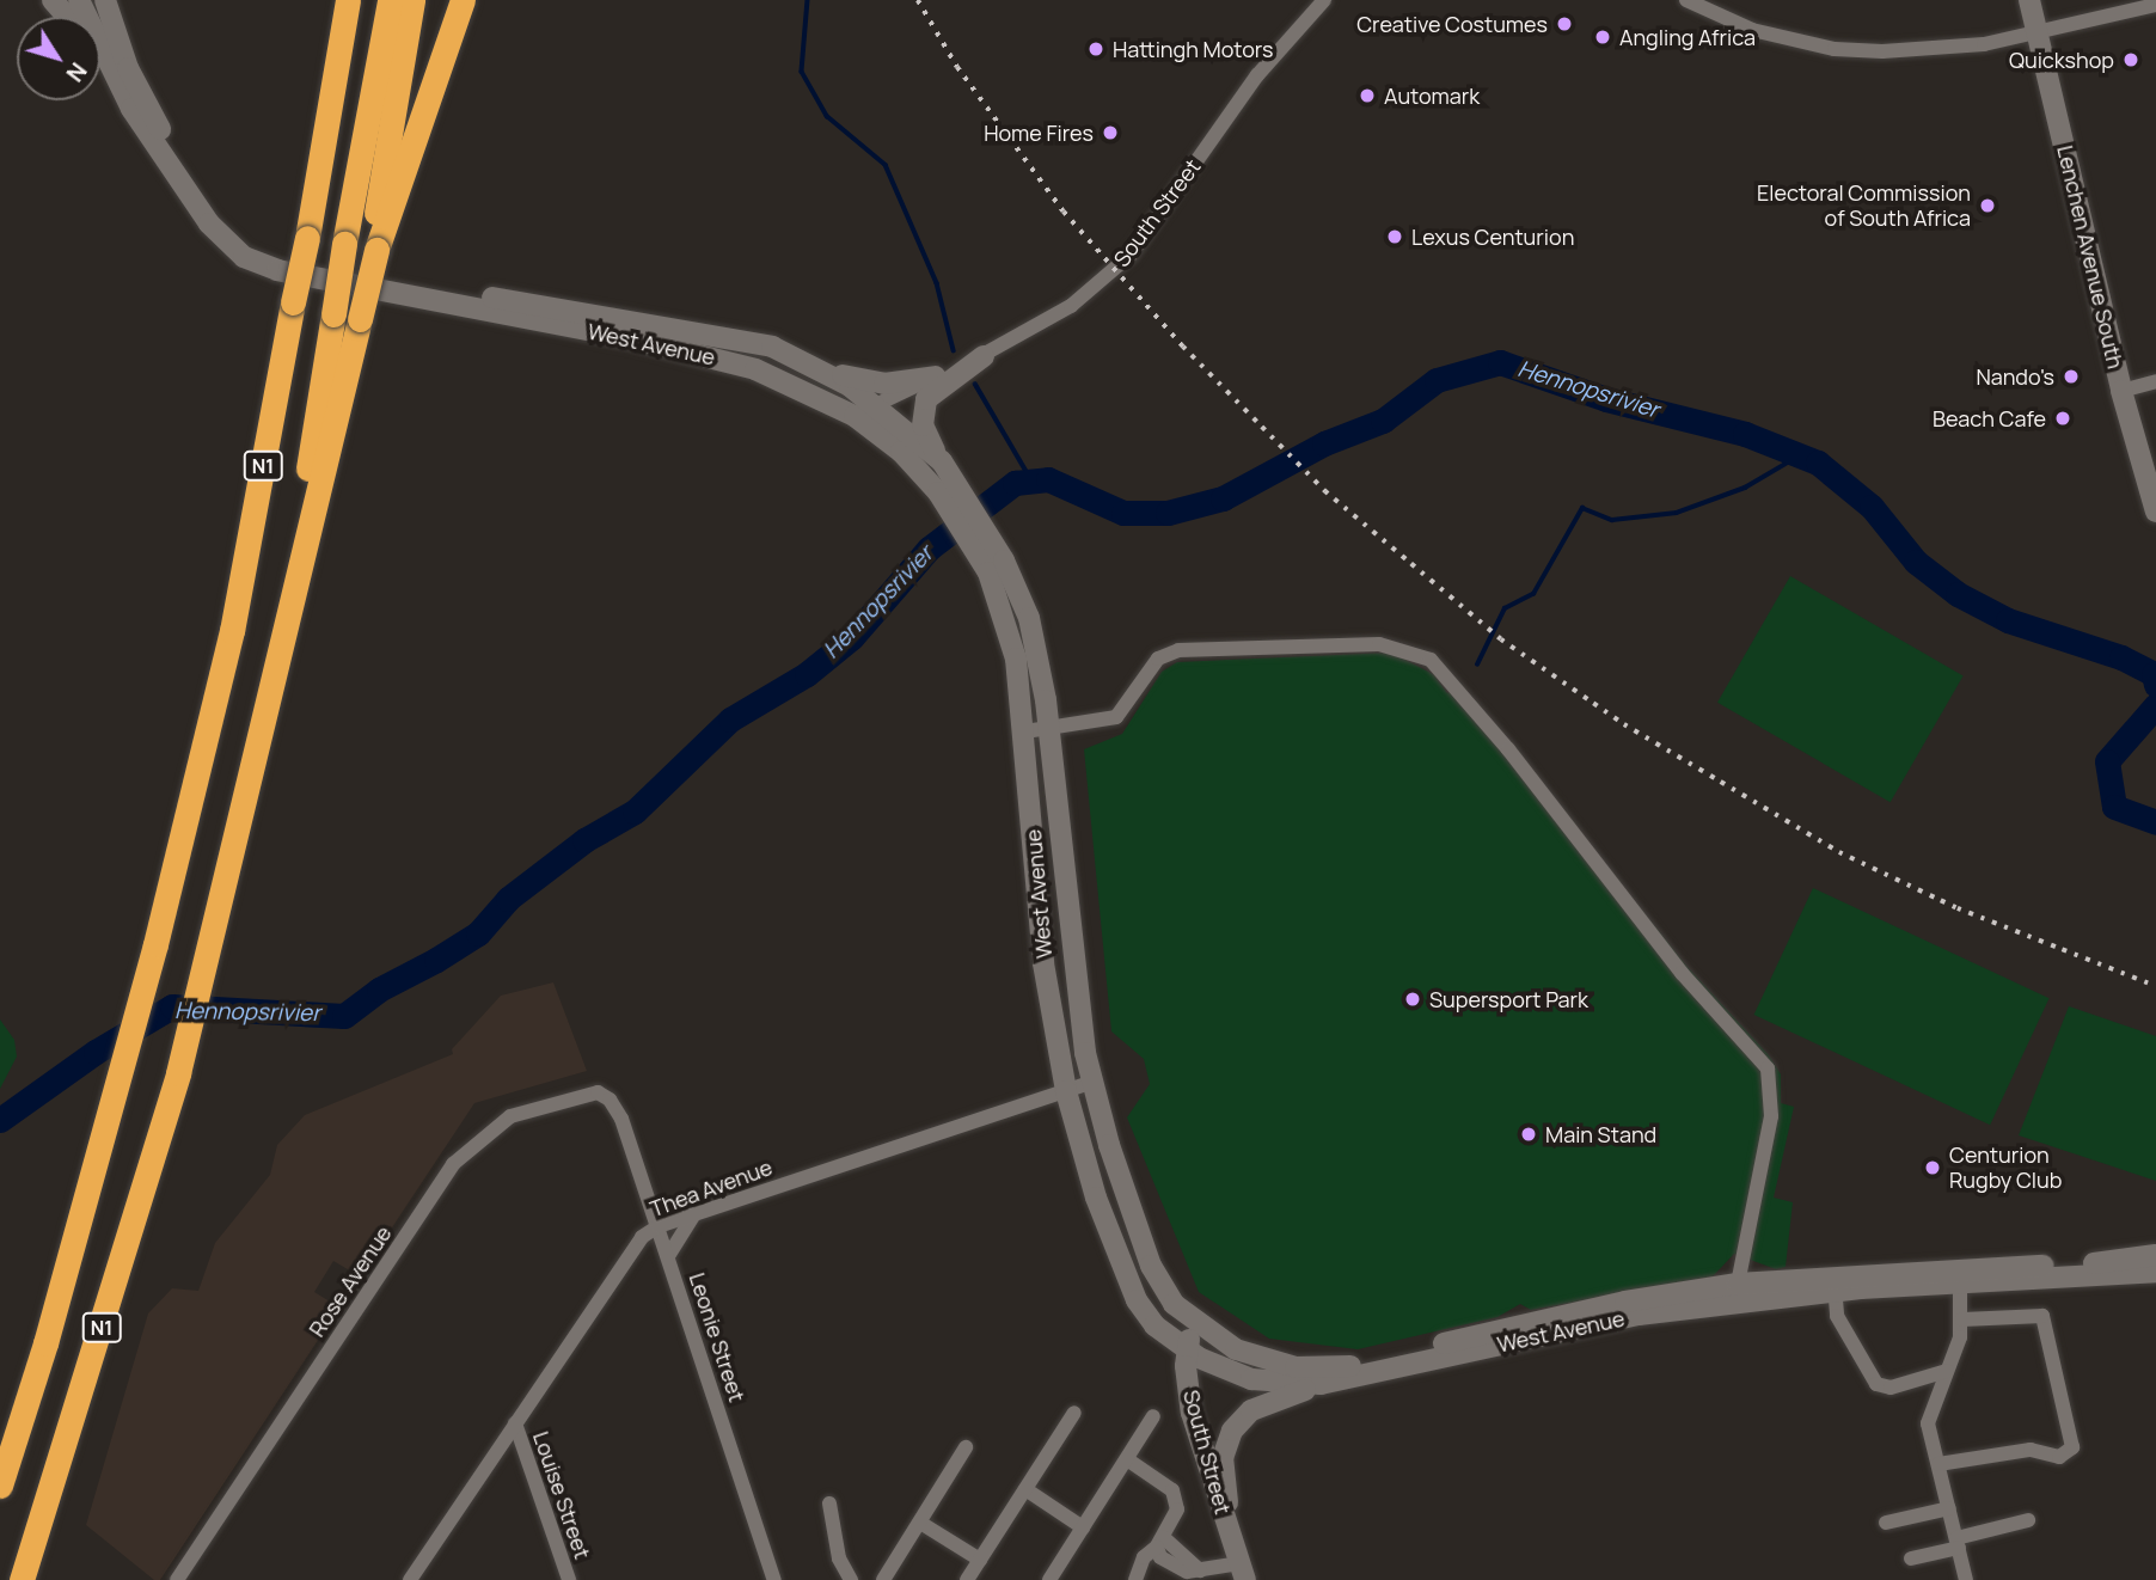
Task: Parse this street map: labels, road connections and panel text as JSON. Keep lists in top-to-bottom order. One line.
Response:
{"streets":{"highway":["N1"],"street":["South Street","Lenchen Avenue South","West Avenue","Thea Avenue","Rose Avenue","Leonie Street","Louise Street"]},"crossings":[["South Street","West Avenue"],["West Avenue","Thea Avenue"],["Thea Avenue","Leonie Street"],["Thea Avenue","Louise Street"],["Rose Avenue","Leonie Street"]],"water":["Hennopsrivier"],"places":["Creative Costumes","Angling Africa","Hattingh Motors","Quickshop","Automark","Home Fires","Electoral Commission of South Africa","Lexus Centurion","Nando's","Beach Cafe","Supersport Park","Main Stand","Centurion Rugby Club"],"north":"bottom right"}
